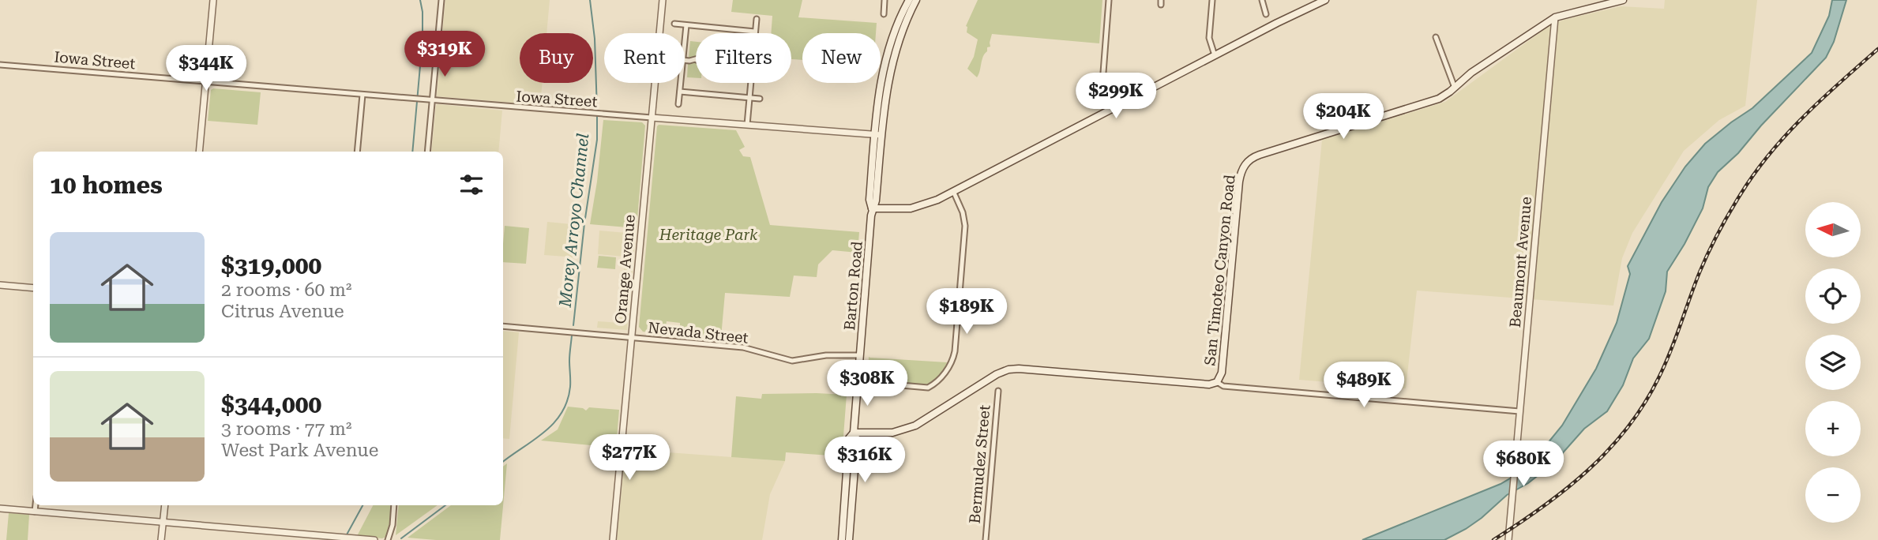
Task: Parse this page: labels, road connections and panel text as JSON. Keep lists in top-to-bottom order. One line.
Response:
{"streets":{"main road":["San Timoteo Canyon Road","Barton Road"],"street":["Iowa Street","Beaumont Avenue","Orange Avenue","Nevada Street","Bermudez Street"]},"crossings":[["Iowa Street","Orange Avenue"],["Iowa Street","Barton Road"],["Beaumont Avenue","San Timoteo Canyon Road"],["Orange Avenue","Nevada Street"],["San Timoteo Canyon Road","Barton Road"],["Barton Road","Nevada Street"]],"water":["Morey Arroyo Channel"],"parks":["Heritage Park"],"north":"left","page":{"price":["$319K","$344K","$299K","$204K","$189K","$308K","$489K","$277K","$316K","$680K"],"chip":["Buy","Rent","Filters","New"],"heading":"10 homes","map_buttons":["+","−"],"list":[{"name":"$319,000","note":"2 rooms · 60 m² · Citrus Avenue"},{"name":"$344,000","note":"3 rooms · 77 m² · West Park Avenue"}]}}
